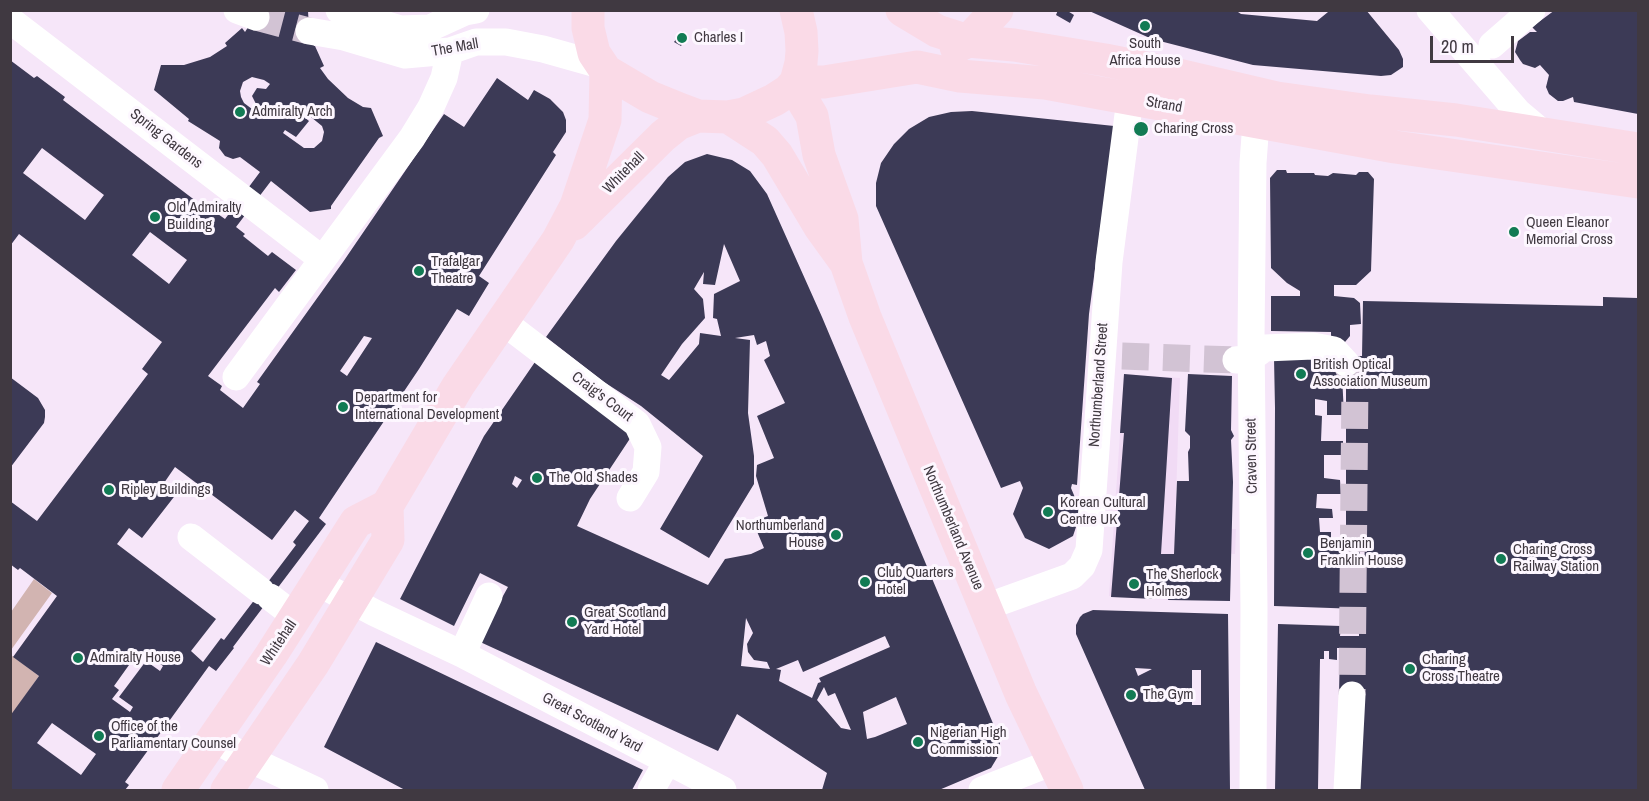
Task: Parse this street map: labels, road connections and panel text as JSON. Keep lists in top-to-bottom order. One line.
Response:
{"streets":{"main road":["Strand","Whitehall","Northumberland Avenue"],"street":["The Mall","Spring Gardens","Northumberland Street","Craig's Court","Craven Street","Great Scotland Yard"]},"crossings":[["The Mall","Whitehall"],["The Mall","Northumberland Avenue"],["Strand","Whitehall"],["Strand","Northumberland Street"],["Strand","Craven Street"],["Strand","Northumberland Avenue"],["Whitehall","Craig's Court"],["Whitehall","Northumberland Avenue"],["Whitehall","Great Scotland Yard"],["Northumberland Street","Northumberland Avenue"]],"places":["South Africa House","Charles I","Admiralty Arch","Charing Cross","Old Admiralty Building","Queen Eleanor Memorial Cross","Trafalgar Theatre","British Optical Association Museum","Department for International Development","The Old Shades","Ripley Buildings","Korean Cultural Centre UK","Northumberland House","Benjamin Franklin House","Charing Cross Railway Station","Club Quarters Hotel","The Sherlock Holmes","Great Scotland Yard Hotel","Admiralty House","Charing Cross Theatre","The Gym","Office of the Parliamentary Counsel","Nigerian High Commission"],"scale_bar":"20 m"}
